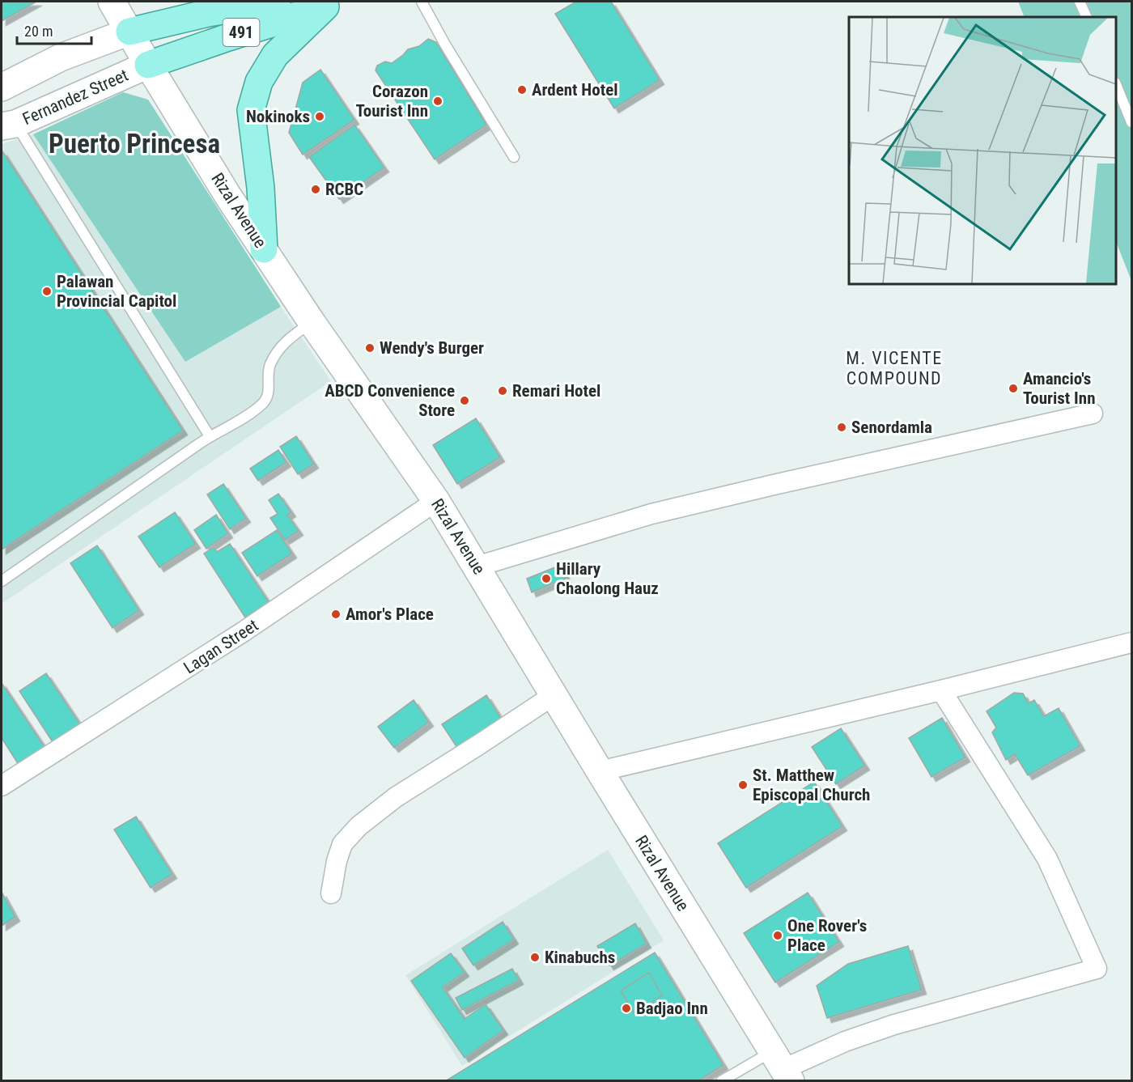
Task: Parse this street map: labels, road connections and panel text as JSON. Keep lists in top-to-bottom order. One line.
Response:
{"streets":{"main road":["491"],"street":["Fernandez Street","Rizal Avenue","Lagan Street"]},"crossings":[["491","Fernandez Street"],["491","Rizal Avenue"],["Fernandez Street","Rizal Avenue"],["Rizal Avenue","Lagan Street"]],"districts":["Puerto Princesa","M. VICENTE COMPOUND"],"places":["Ardent Hotel","Corazon Tourist Inn","Nokinoks","RCBC","Palawan Provincial Capitol","Wendy's Burger","Amancio's Tourist Inn","Remari Hotel","ABCD Convenience Store","Senordamla","Hillary Chaolong Hauz","Amor's Place","St. Matthew Episcopal Church","One Rover's Place","Kinabuchs","Badjao Inn"],"scale_bar":"20 m"}
